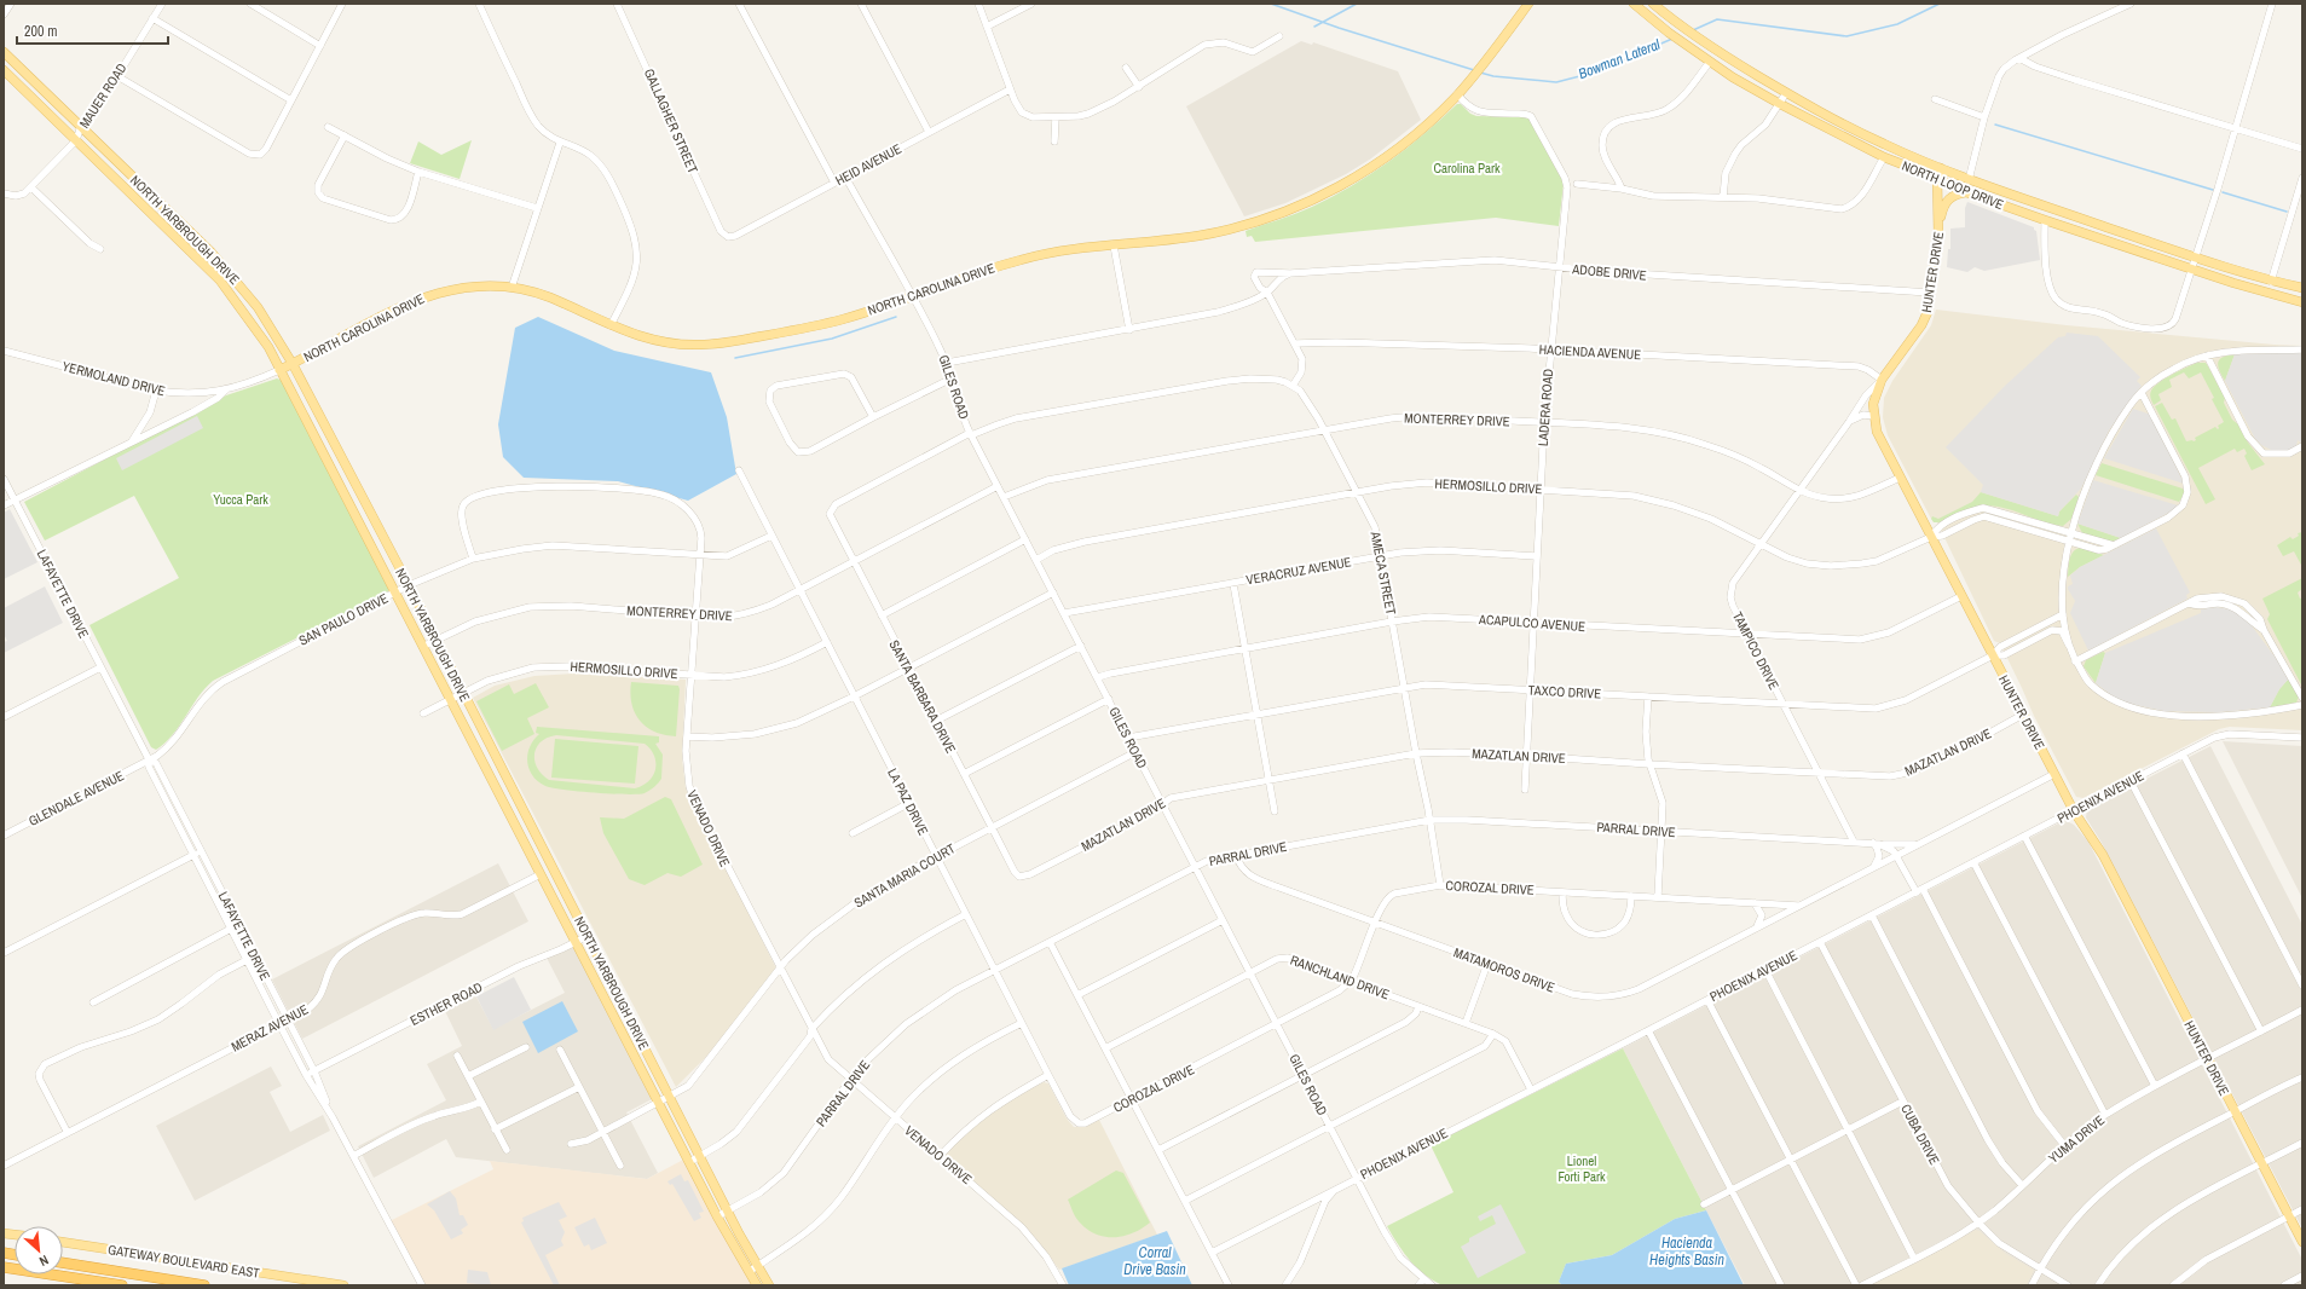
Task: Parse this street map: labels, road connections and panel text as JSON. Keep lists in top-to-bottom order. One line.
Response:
{"streets":{"main road":["NORTH LOOP DRIVE","NORTH YARBROUGH DRIVE","HUNTER DRIVE","NORTH CAROLINA DRIVE","GATEWAY BOULEVARD EAST"],"street":["MAUER ROAD","GALLAGHER STREET","HEID AVENUE","ADOBE DRIVE","HACIENDA AVENUE","YERMOLAND DRIVE","GILES ROAD","LADERA ROAD","MONTERREY DRIVE","HERMOSILLO DRIVE","VERACRUZ AVENUE","AMECA STREET","LAFAYETTE DRIVE","SAN PAULO DRIVE","ACAPULCO AVENUE","TAMPICO DRIVE","TAXCO DRIVE","SANTA BARBARA DRIVE","MAZATLAN DRIVE","PHOENIX AVENUE","GLENDALE AVENUE","LA PAZ DRIVE","VENADO DRIVE","PARRAL DRIVE","SANTA MARIA COURT","COROZAL DRIVE","MATAMOROS DRIVE","RANCHLAND DRIVE","ESTHER ROAD","MERAZ AVENUE","CUBA DRIVE","YUMA DRIVE"]},"crossings":[["MAUER ROAD","NORTH YARBROUGH DRIVE"],["GALLAGHER STREET","HEID AVENUE"],["HEID AVENUE","GILES ROAD"],["NORTH LOOP DRIVE","HUNTER DRIVE"],["NORTH YARBROUGH DRIVE","NORTH CAROLINA DRIVE"],["NORTH YARBROUGH DRIVE","MONTERREY DRIVE"],["NORTH YARBROUGH DRIVE","HERMOSILLO DRIVE"],["NORTH YARBROUGH DRIVE","SAN PAULO DRIVE"],["NORTH YARBROUGH DRIVE","PARRAL DRIVE"],["NORTH YARBROUGH DRIVE","SANTA MARIA COURT"],["NORTH YARBROUGH DRIVE","ESTHER ROAD"],["NORTH YARBROUGH DRIVE","MERAZ AVENUE"],["ADOBE DRIVE","HUNTER DRIVE"],["ADOBE DRIVE","LADERA ROAD"],["HUNTER DRIVE","HACIENDA AVENUE"],["HUNTER DRIVE","MONTERREY DRIVE"],["HUNTER DRIVE","HERMOSILLO DRIVE"],["HUNTER DRIVE","ACAPULCO AVENUE"],["HUNTER DRIVE","TAMPICO DRIVE"],["HUNTER DRIVE","TAXCO DRIVE"],["HUNTER DRIVE","MAZATLAN DRIVE"],["HUNTER DRIVE","PHOENIX AVENUE"],["HUNTER DRIVE","MATAMOROS DRIVE"],["HUNTER DRIVE","YUMA DRIVE"],["NORTH CAROLINA DRIVE","GILES ROAD"],["NORTH CAROLINA DRIVE","LADERA ROAD"],["HACIENDA AVENUE","LADERA ROAD"],["HACIENDA AVENUE","TAMPICO DRIVE"],["GILES ROAD","MONTERREY DRIVE"],["GILES ROAD","HERMOSILLO DRIVE"],["GILES ROAD","VERACRUZ AVENUE"],["GILES ROAD","ACAPULCO AVENUE"],["GILES ROAD","TAXCO DRIVE"],["GILES ROAD","SANTA BARBARA DRIVE"],["GILES ROAD","MAZATLAN DRIVE"],["GILES ROAD","PHOENIX AVENUE"],["GILES ROAD","PARRAL DRIVE"],["GILES ROAD","SANTA MARIA COURT"],["GILES ROAD","COROZAL DRIVE"],["GILES ROAD","RANCHLAND DRIVE"],["LADERA ROAD","MONTERREY DRIVE"],["LADERA ROAD","HERMOSILLO DRIVE"],["LADERA ROAD","VERACRUZ AVENUE"],["LADERA ROAD","ACAPULCO AVENUE"],["LADERA ROAD","TAXCO DRIVE"],["LADERA ROAD","MAZATLAN DRIVE"],["MONTERREY DRIVE","AMECA STREET"],["MONTERREY DRIVE","TAMPICO DRIVE"],["MONTERREY DRIVE","SANTA BARBARA DRIVE"],["MONTERREY DRIVE","LA PAZ DRIVE"],["MONTERREY DRIVE","VENADO DRIVE"],["HERMOSILLO DRIVE","AMECA STREET"],["HERMOSILLO DRIVE","TAMPICO DRIVE"],["HERMOSILLO DRIVE","LA PAZ DRIVE"],["HERMOSILLO DRIVE","VENADO DRIVE"],["VERACRUZ AVENUE","AMECA STREET"],["AMECA STREET","ACAPULCO AVENUE"],["AMECA STREET","TAXCO DRIVE"],["AMECA STREET","MAZATLAN DRIVE"],["AMECA STREET","PARRAL DRIVE"],["AMECA STREET","COROZAL DRIVE"],["LAFAYETTE DRIVE","SAN PAULO DRIVE"],["LAFAYETTE DRIVE","GLENDALE AVENUE"],["LAFAYETTE DRIVE","ESTHER ROAD"],["LAFAYETTE DRIVE","MERAZ AVENUE"],["SAN PAULO DRIVE","GLENDALE AVENUE"],["SAN PAULO DRIVE","LA PAZ DRIVE"],["SAN PAULO DRIVE","VENADO DRIVE"],["ACAPULCO AVENUE","TAMPICO DRIVE"],["TAMPICO DRIVE","TAXCO DRIVE"],["TAMPICO DRIVE","MAZATLAN DRIVE"],["TAMPICO DRIVE","PARRAL DRIVE"],["SANTA BARBARA DRIVE","MAZATLAN DRIVE"],["SANTA BARBARA DRIVE","SANTA MARIA COURT"],["PHOENIX AVENUE","RANCHLAND DRIVE"],["PHOENIX AVENUE","CUBA DRIVE"],["LA PAZ DRIVE","PARRAL DRIVE"],["LA PAZ DRIVE","SANTA MARIA COURT"],["LA PAZ DRIVE","COROZAL DRIVE"],["VENADO DRIVE","PARRAL DRIVE"],["VENADO DRIVE","SANTA MARIA COURT"],["PARRAL DRIVE","MATAMOROS DRIVE"],["COROZAL DRIVE","MATAMOROS DRIVE"],["COROZAL DRIVE","RANCHLAND DRIVE"],["CUBA DRIVE","YUMA DRIVE"]],"water":["Bowman Lateral","Hacienda Heights Basin","Corral Drive Basin"],"parks":["Carolina Park","Yucca Park","Lionel Forti Park"],"scale_bar":"200 m","north":"bottom right"}
